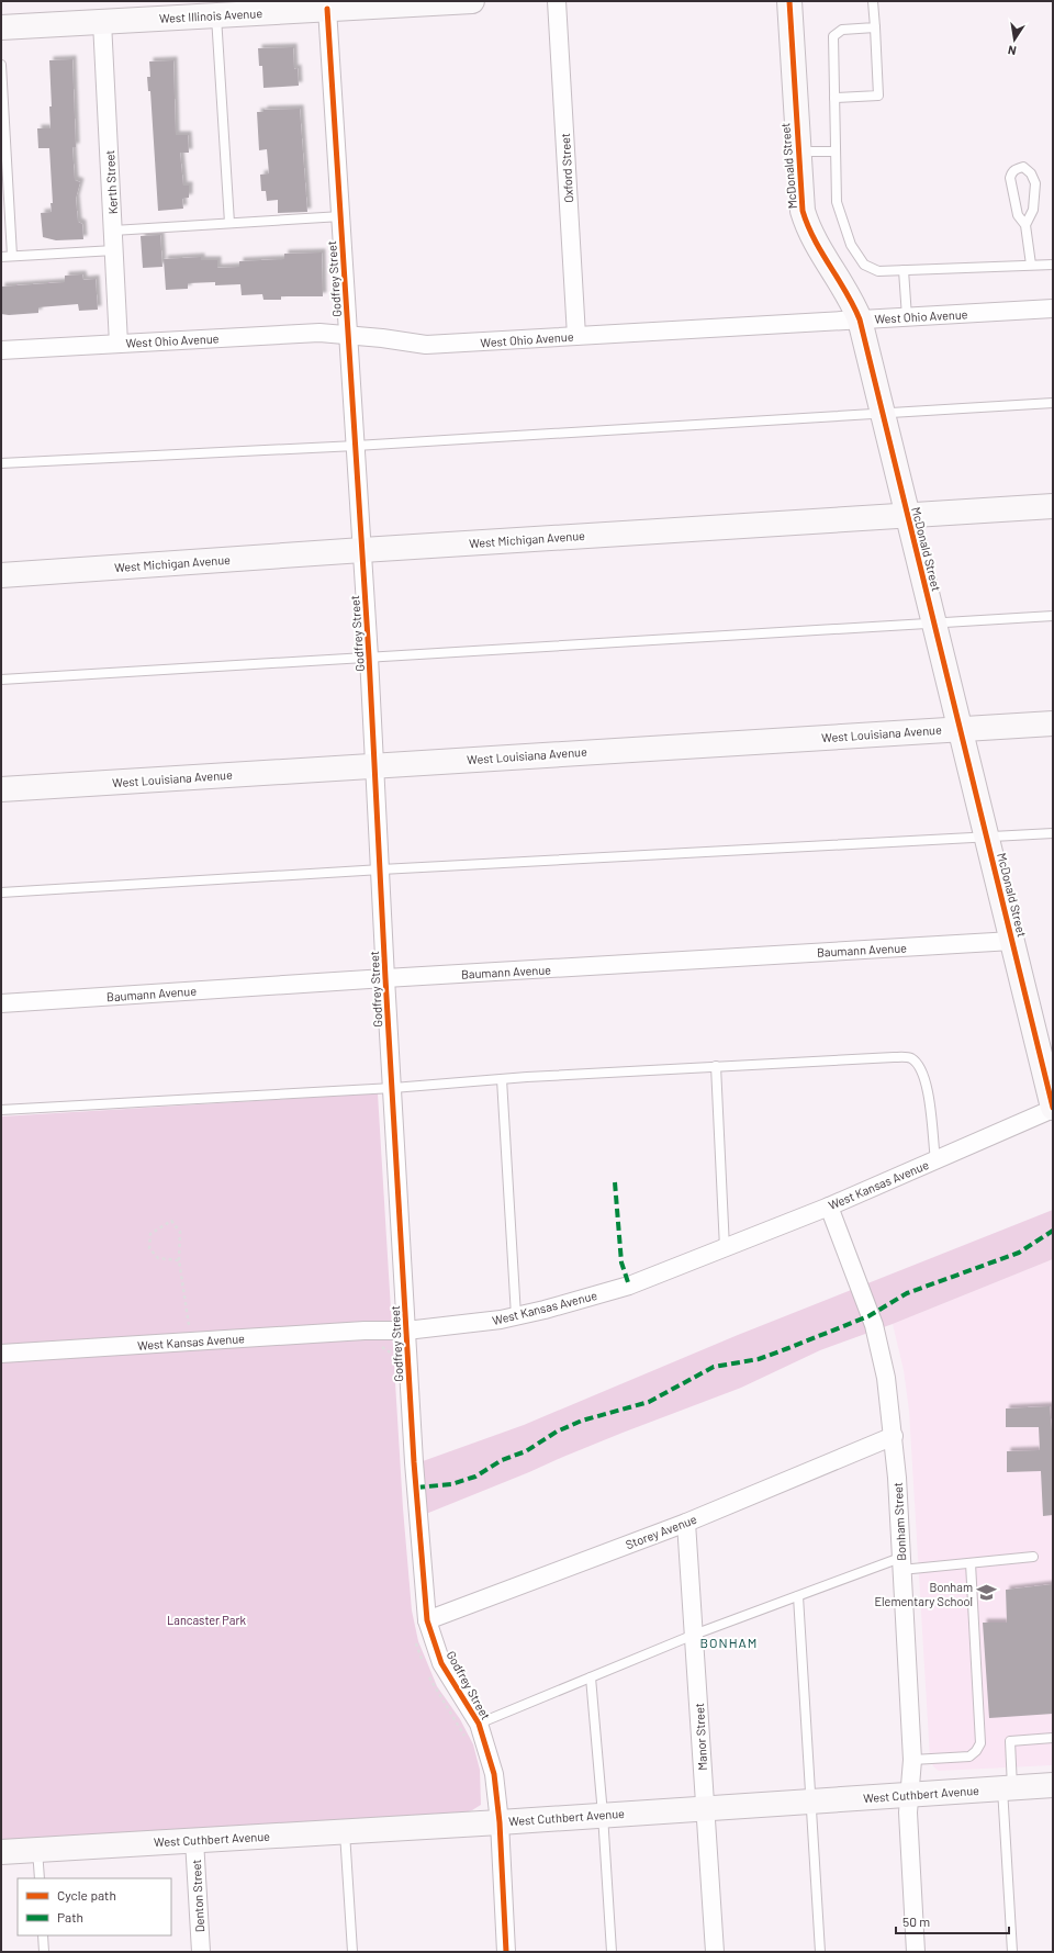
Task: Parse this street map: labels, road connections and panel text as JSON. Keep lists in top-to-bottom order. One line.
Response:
{"streets":{"street":["West Illinois Avenue","McDonald Street","Oxford Street","Kerth Street","Godfrey Street","West Ohio Avenue","West Michigan Avenue","West Louisiana Avenue","Baumann Avenue","West Kansas Avenue","Bonham Street","Storey Avenue","Manor Street","West Cuthbert Avenue","Denton Street"]},"crossings":[["West Illinois Avenue","Kerth Street"],["West Illinois Avenue","Godfrey Street"],["McDonald Street","West Ohio Avenue"],["McDonald Street","West Michigan Avenue"],["McDonald Street","West Louisiana Avenue"],["McDonald Street","Baumann Avenue"],["McDonald Street","West Kansas Avenue"],["Oxford Street","West Ohio Avenue"],["Kerth Street","West Ohio Avenue"],["Godfrey Street","West Ohio Avenue"],["Godfrey Street","West Michigan Avenue"],["Godfrey Street","West Louisiana Avenue"],["Godfrey Street","Baumann Avenue"],["Godfrey Street","West Kansas Avenue"],["Godfrey Street","Storey Avenue"],["Godfrey Street","West Cuthbert Avenue"],["West Kansas Avenue","Bonham Street"],["Bonham Street","Storey Avenue"],["Bonham Street","West Cuthbert Avenue"],["Storey Avenue","Manor Street"],["Manor Street","West Cuthbert Avenue"],["West Cuthbert Avenue","Denton Street"]],"districts":["BONHAM"],"parks":["Lancaster Park"],"places":{"school or university":["Bonham Elementary School"]},"legend":["Cycle path","Path"],"scale_bar":"50 m","north":"bottom"}
